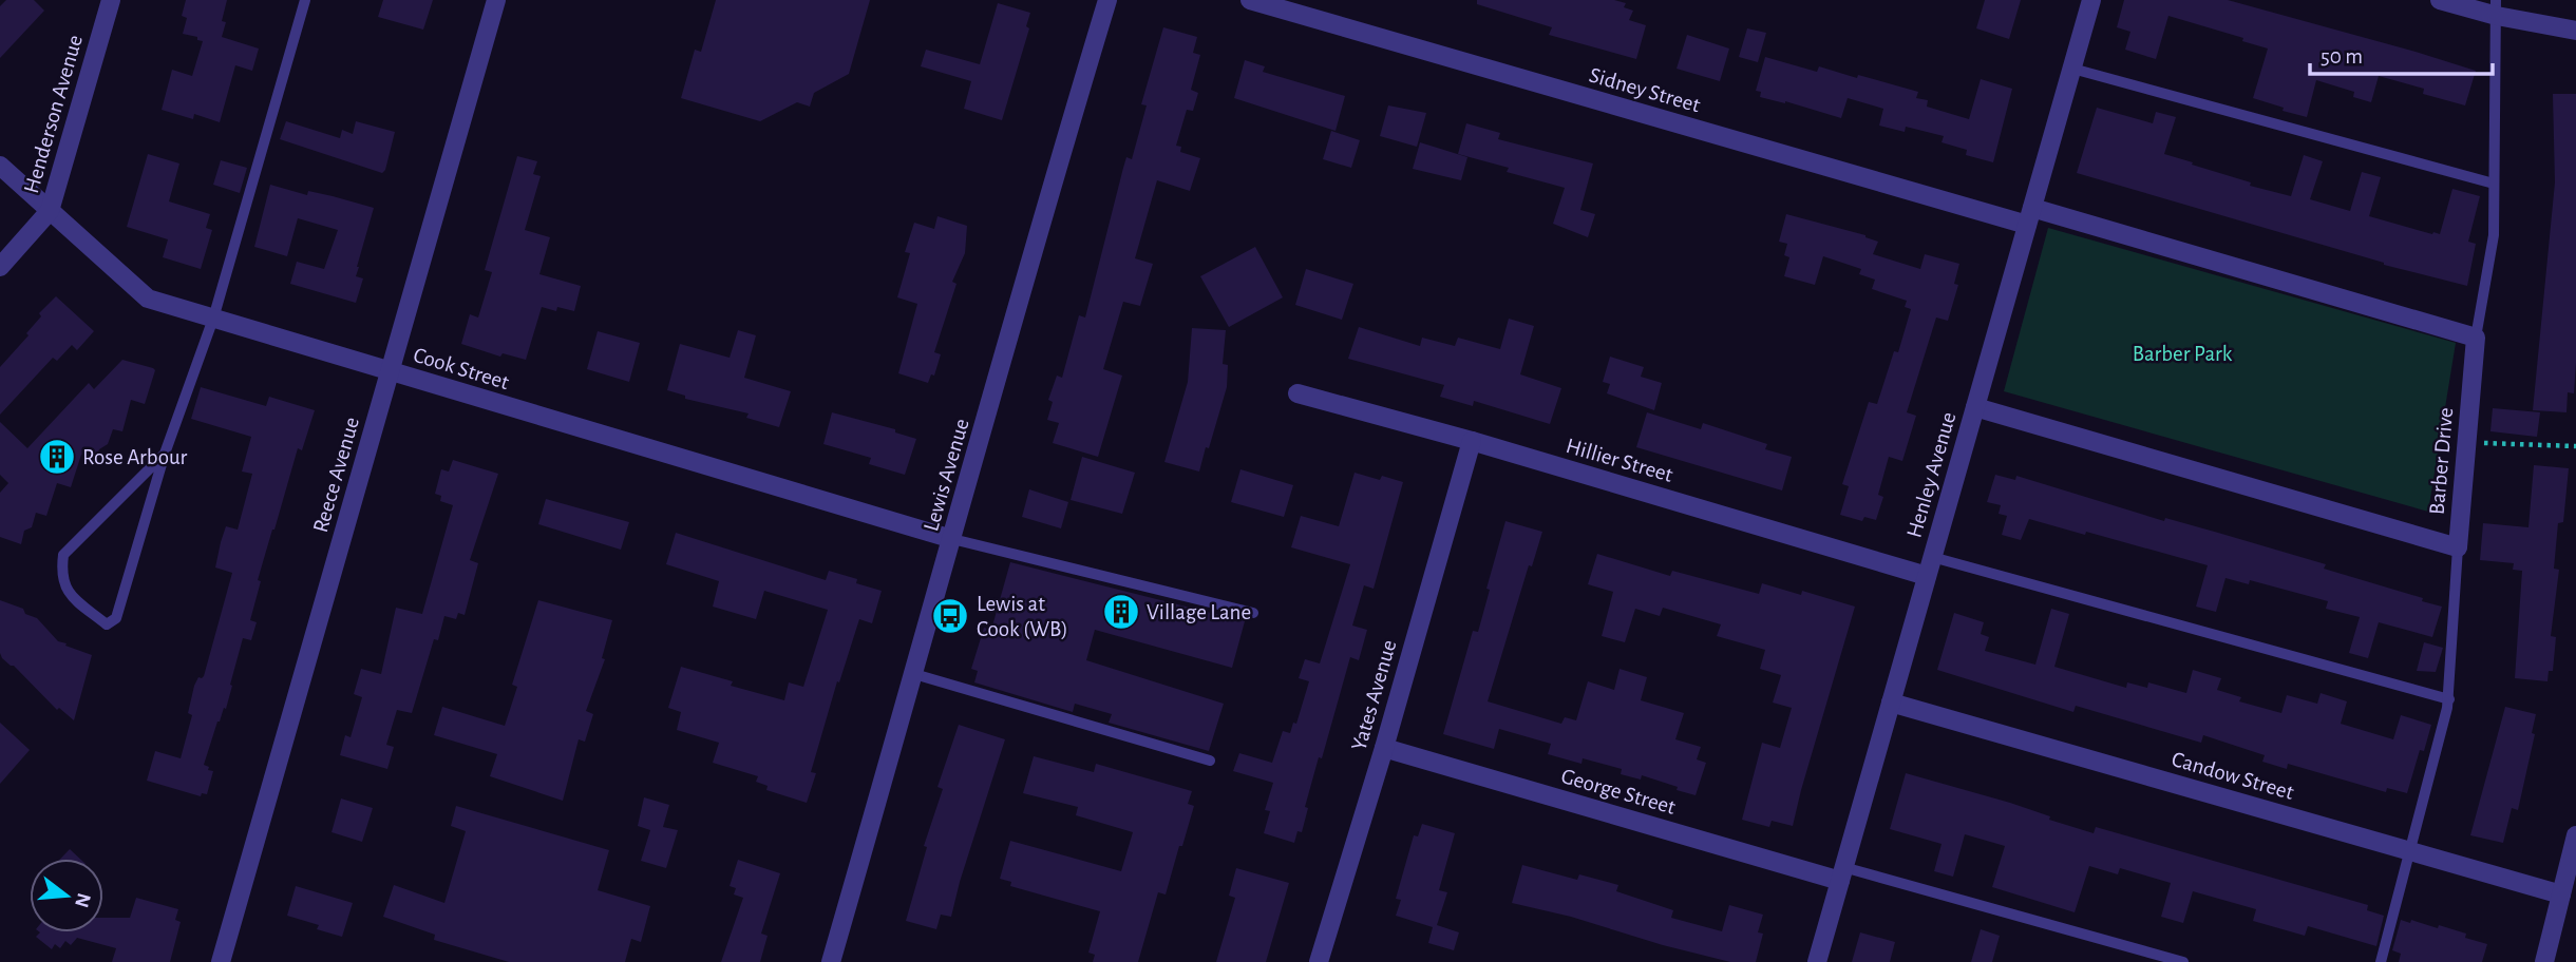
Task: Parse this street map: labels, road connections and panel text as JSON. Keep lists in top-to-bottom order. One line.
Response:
{"streets":{"street":["Sidney Street","Henderson Avenue","Cook Street","Hillier Street","Barber Drive","Reece Avenue","Lewis Avenue","Henley Avenue","Yates Avenue","Candow Street","George Street"]},"crossings":[["Sidney Street","Henley Avenue"],["Henderson Avenue","Cook Street"],["Cook Street","Reece Avenue"],["Cook Street","Lewis Avenue"],["Hillier Street","Henley Avenue"],["Hillier Street","Yates Avenue"],["Barber Drive","Henley Avenue"],["Henley Avenue","Candow Street"],["Henley Avenue","George Street"],["Yates Avenue","George Street"]],"parks":["Barber Park"],"places":{"building":["Rose Arbour","Village Lane"],"bus stop":["Lewis at Cook (WB)"]},"scale_bar":"50 m","north":"right"}
